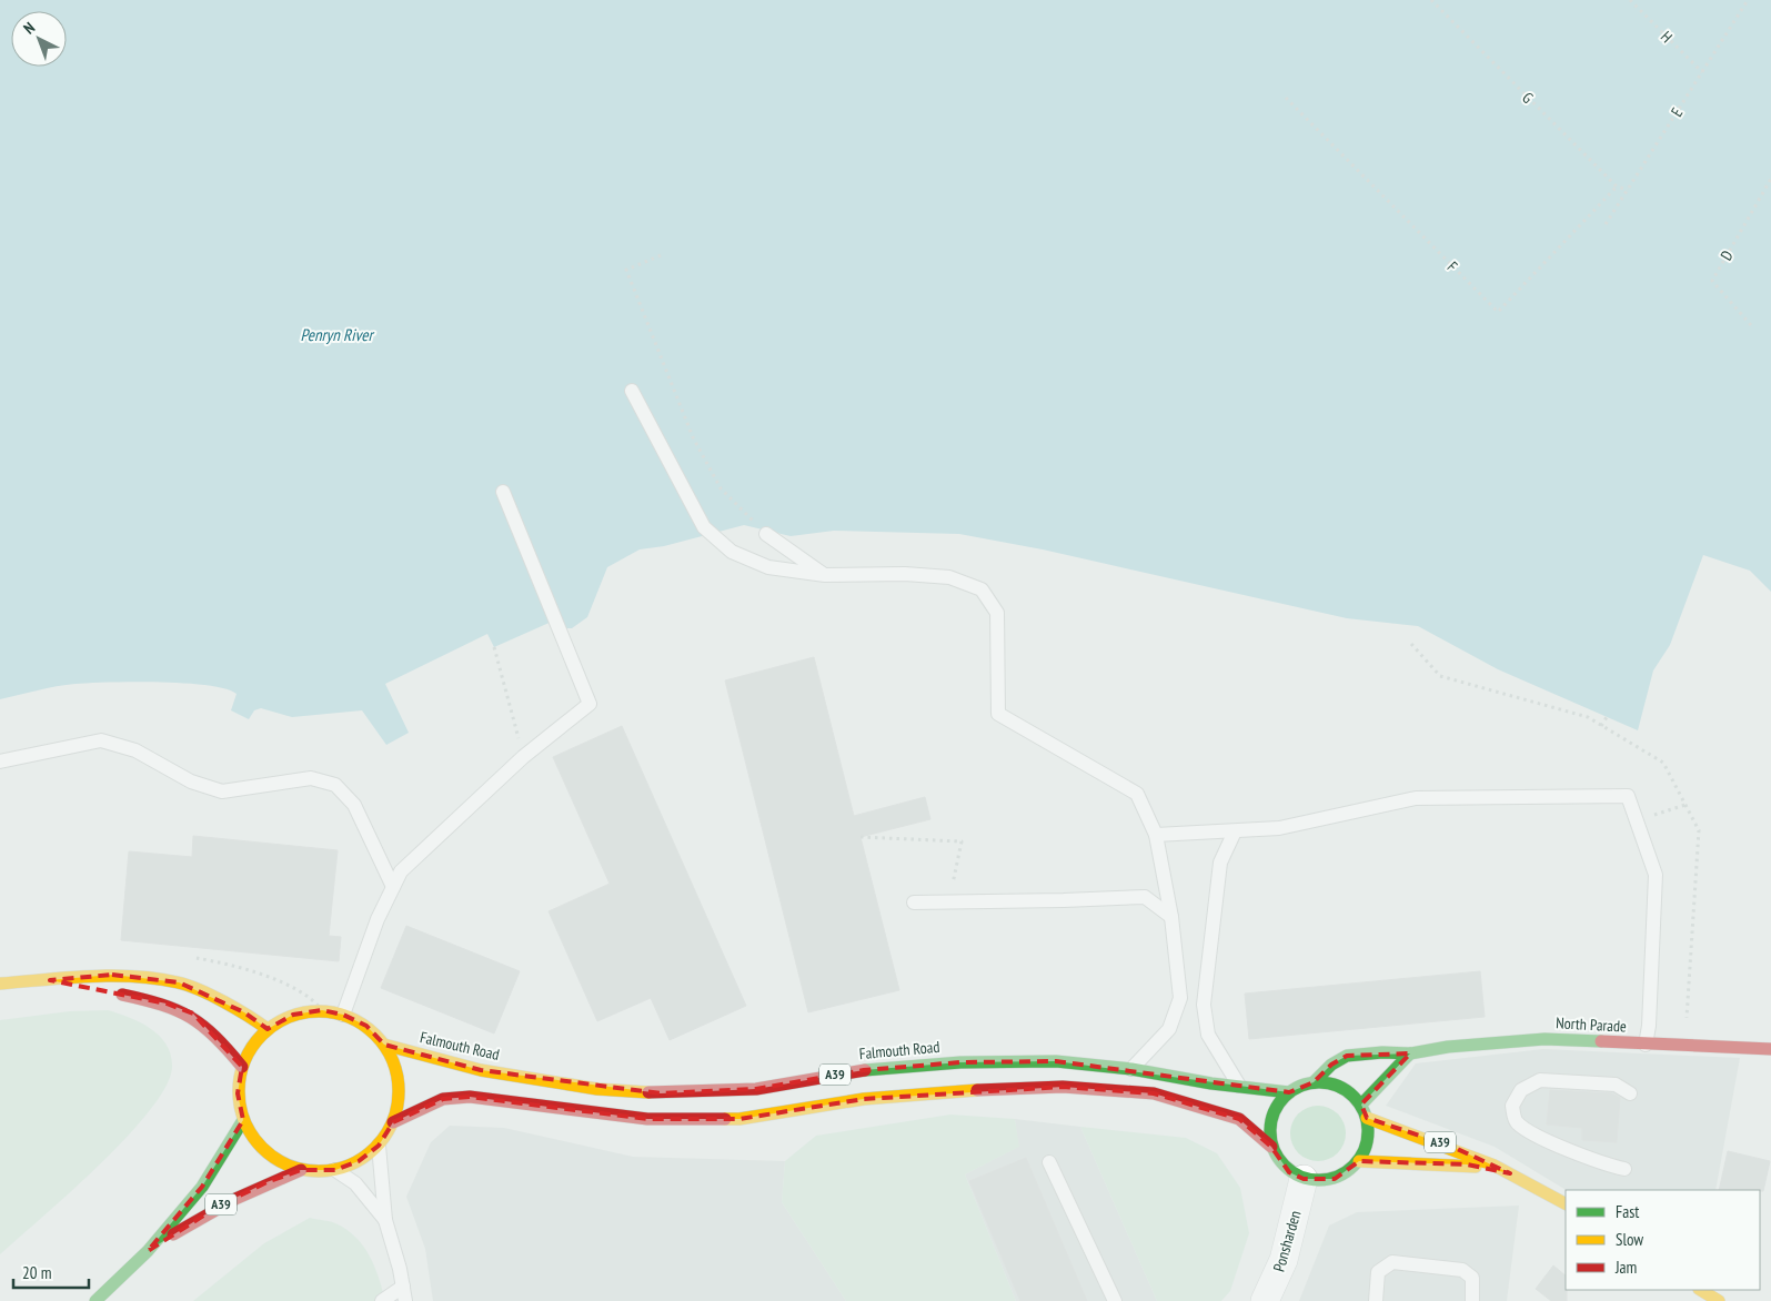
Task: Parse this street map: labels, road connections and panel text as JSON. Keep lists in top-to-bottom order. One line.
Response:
{"streets":{"main road":["North Parade","Falmouth Road","A39"],"street":["Ponsharden"],"path":["H","G","E","D","F"]},"crossings":[["H","E"],["G","E"],["G","F"],["North Parade","Falmouth Road"],["North Parade","A39"],["North Parade","Ponsharden"],["Falmouth Road","A39"],["Falmouth Road","Ponsharden"],["A39","Ponsharden"]],"water":["Penryn River"],"legend":["Fast","Slow","Jam"],"scale_bar":"20 m","north":"top left"}
